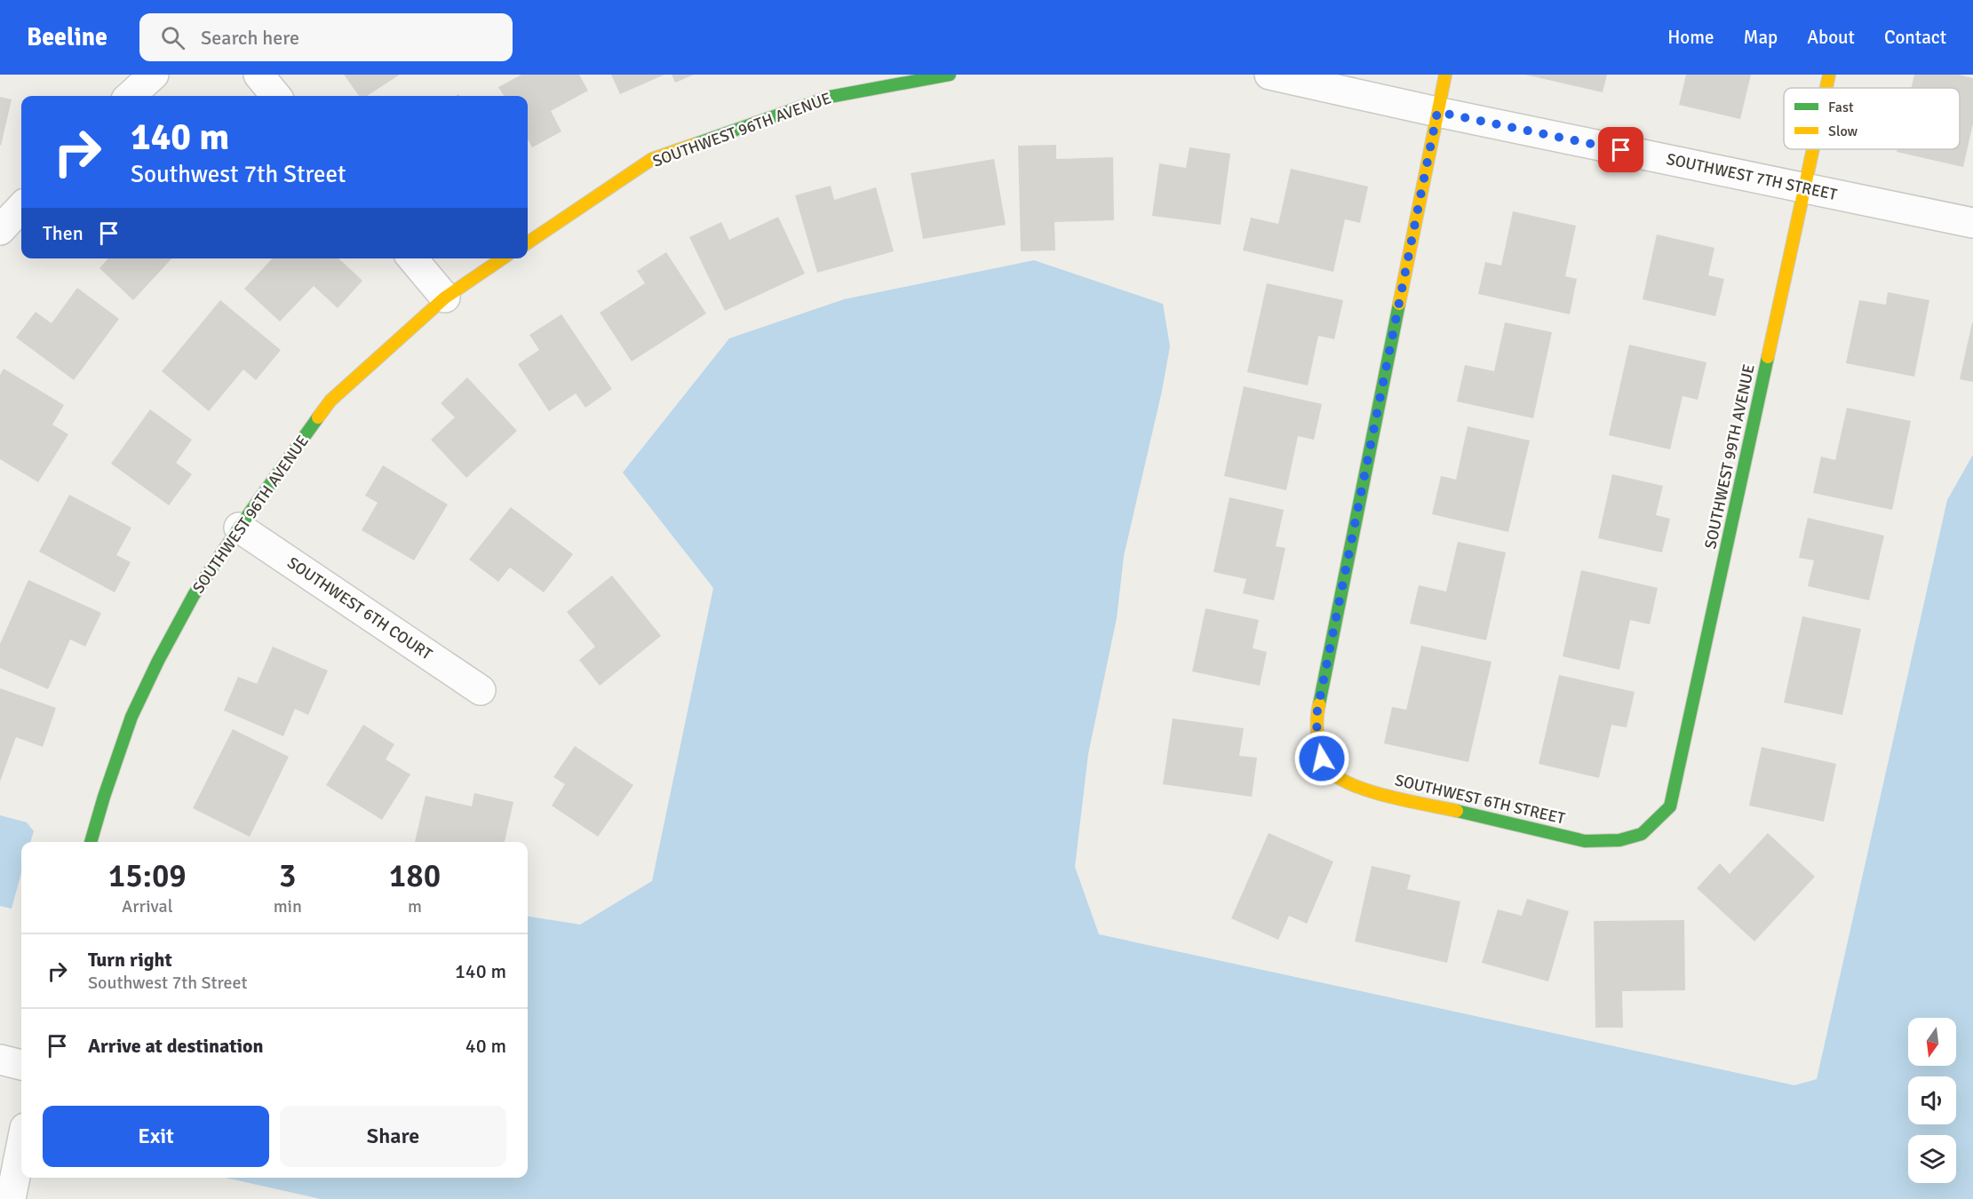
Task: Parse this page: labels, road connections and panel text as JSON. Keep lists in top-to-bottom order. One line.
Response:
{"streets":{"street":["SOUTHWEST 96TH AVENUE","SOUTHWEST 7TH STREET","SOUTHWEST 99TH AVENUE","SOUTHWEST 6TH COURT","SOUTHWEST 6TH STREET"]},"crossings":[["SOUTHWEST 96TH AVENUE","SOUTHWEST 6TH COURT"],["SOUTHWEST 7TH STREET","SOUTHWEST 99TH AVENUE"],["SOUTHWEST 7TH STREET","SOUTHWEST 6TH STREET"],["SOUTHWEST 99TH AVENUE","SOUTHWEST 6TH STREET"]],"legend":["Fast","Slow"],"north":"bottom","page":{"header":"Beeline","search":"Search here","nav":["Home","Map","About","Contact"],"turn":["140 m","Southwest 7th Street"],"then":"Then","eta":["15:09","Arrival","3","min","180","m"],"list":[{"name":"Turn right","note":"Southwest 7th Street","value":"140 m"},{"name":"Arrive at destination","value":"40 m"}],"buttons":["Exit","Share"]}}
